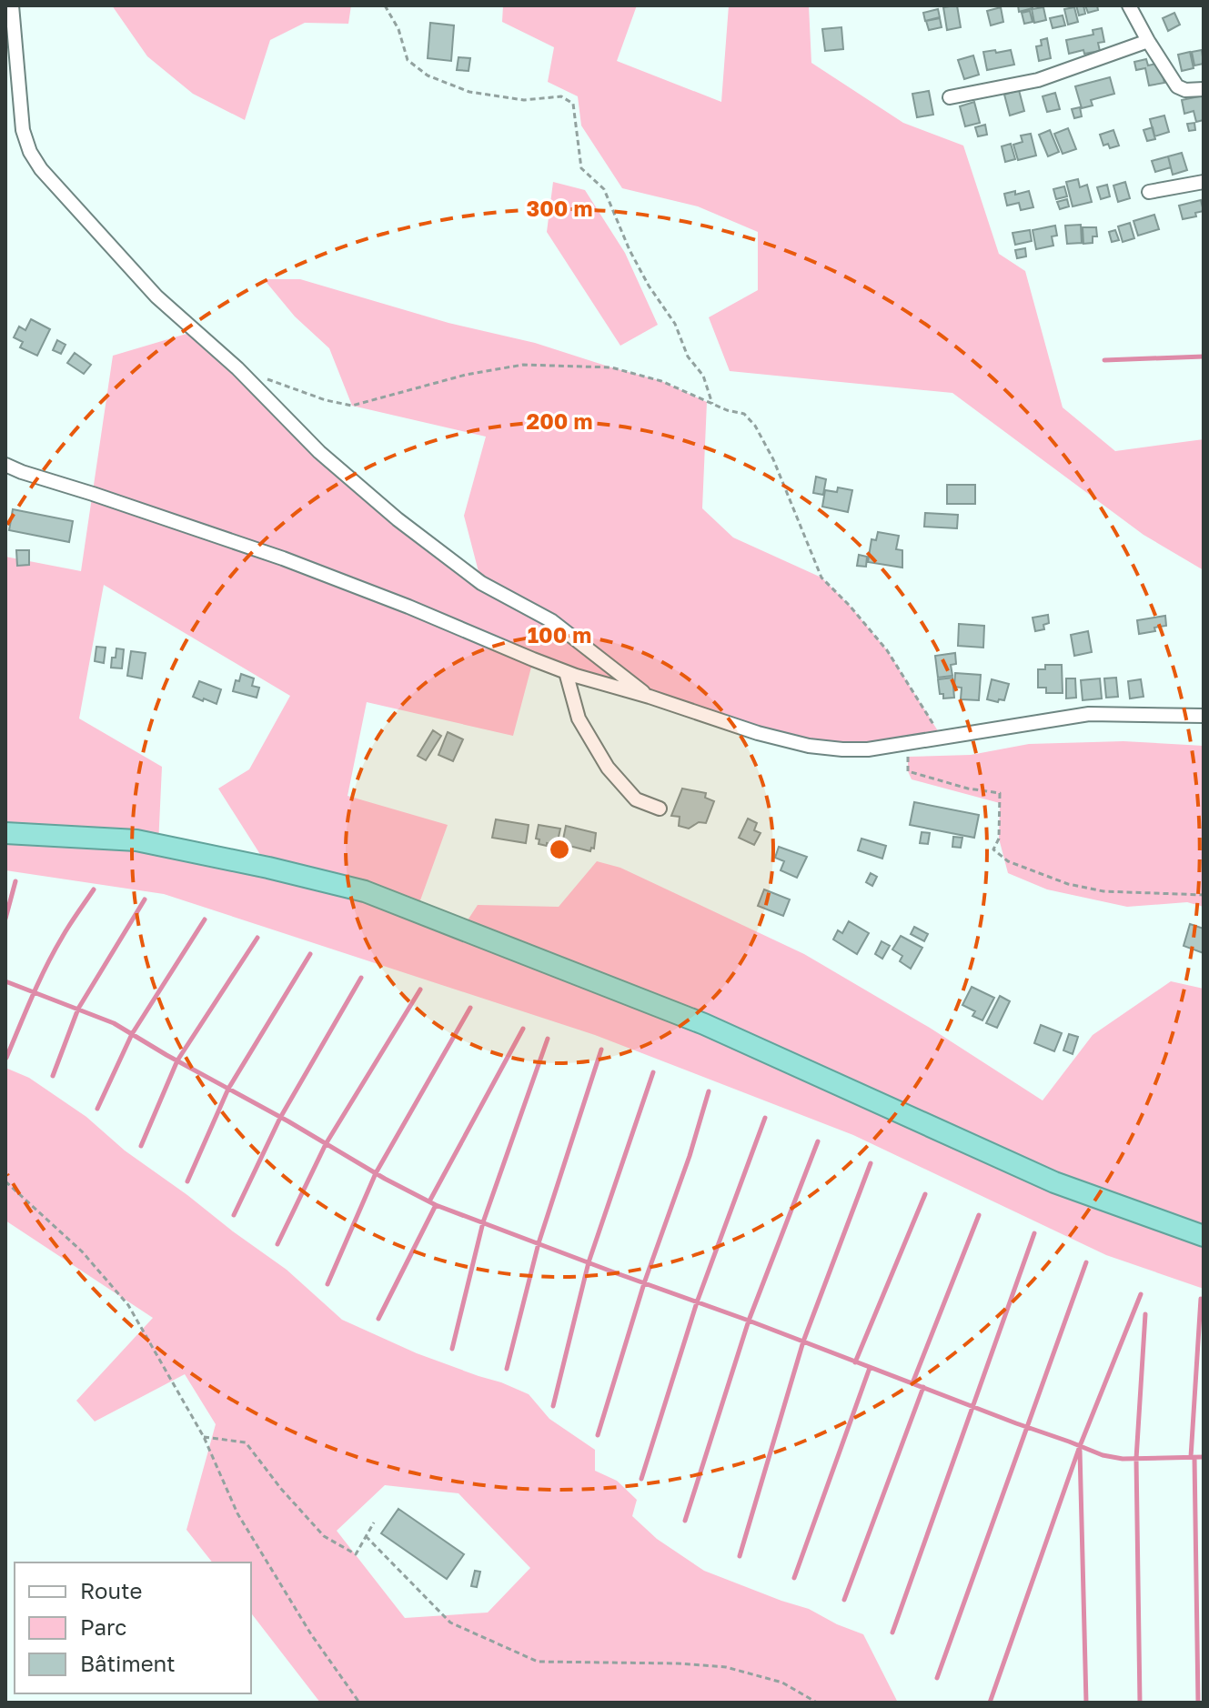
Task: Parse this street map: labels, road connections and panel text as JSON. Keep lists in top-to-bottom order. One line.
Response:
{"legend":["Route","Parc","Bâtiment"],"rings":["300 m","200 m","100 m"]}
